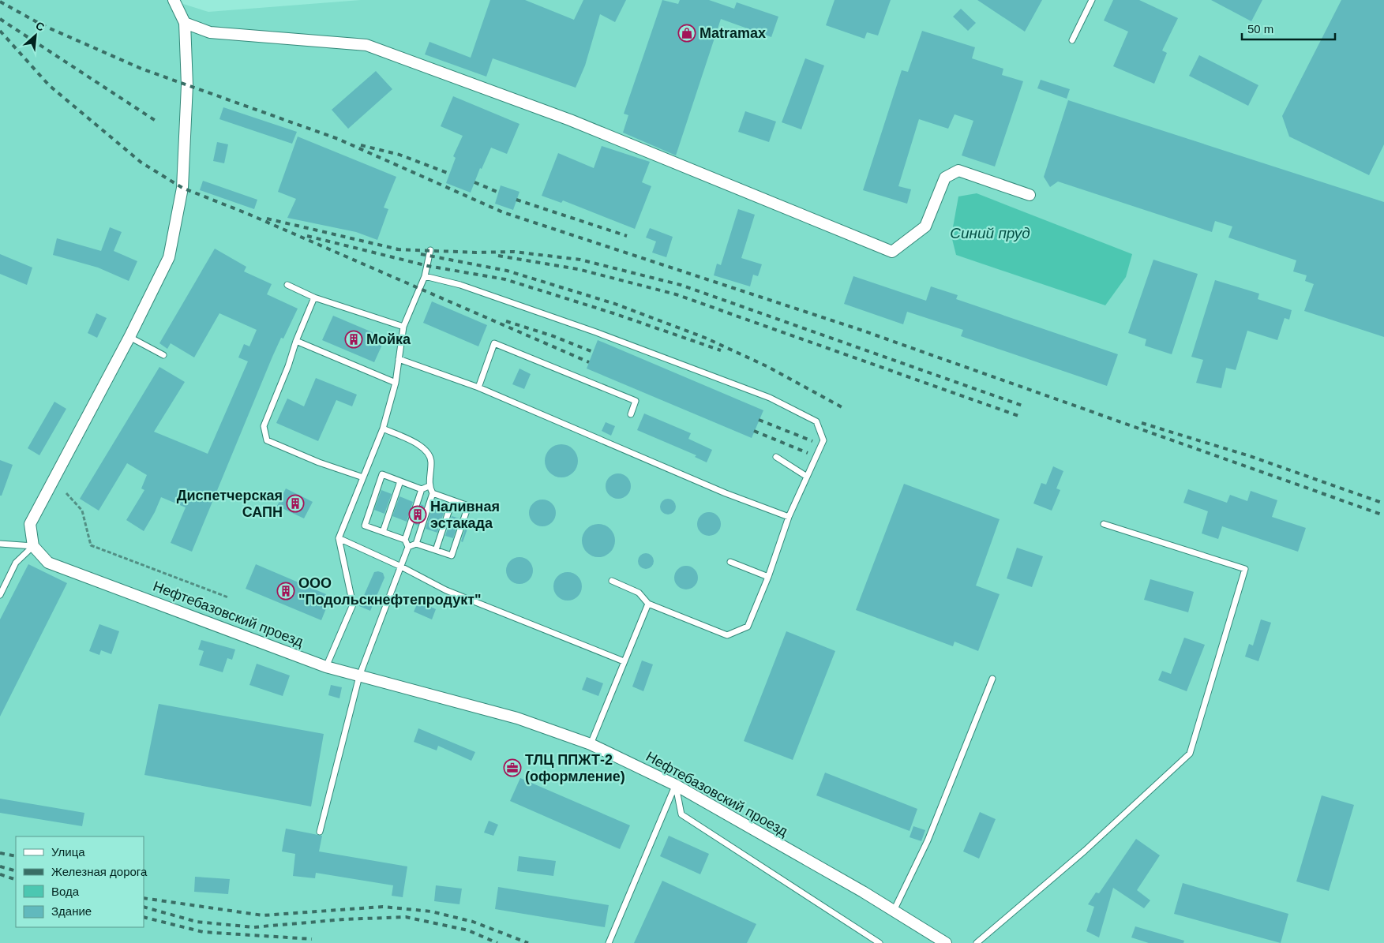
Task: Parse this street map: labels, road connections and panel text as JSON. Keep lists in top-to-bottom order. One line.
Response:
{"streets":{"street":["Нефтебазовский проезд"]},"water":["Синий пруд"],"places":{"shop":["Matramax"],"building":["Мойка","Диспетчерская САПН","Наливная эстакада","ООО \"Подольскнефтепродукт\""],"office":["ТЛЦ ППЖТ-2 (оформление)"]},"legend":["Улица","Железная дорога","Вода","Здание"],"scale_bar":"50 m","north":"top right"}
